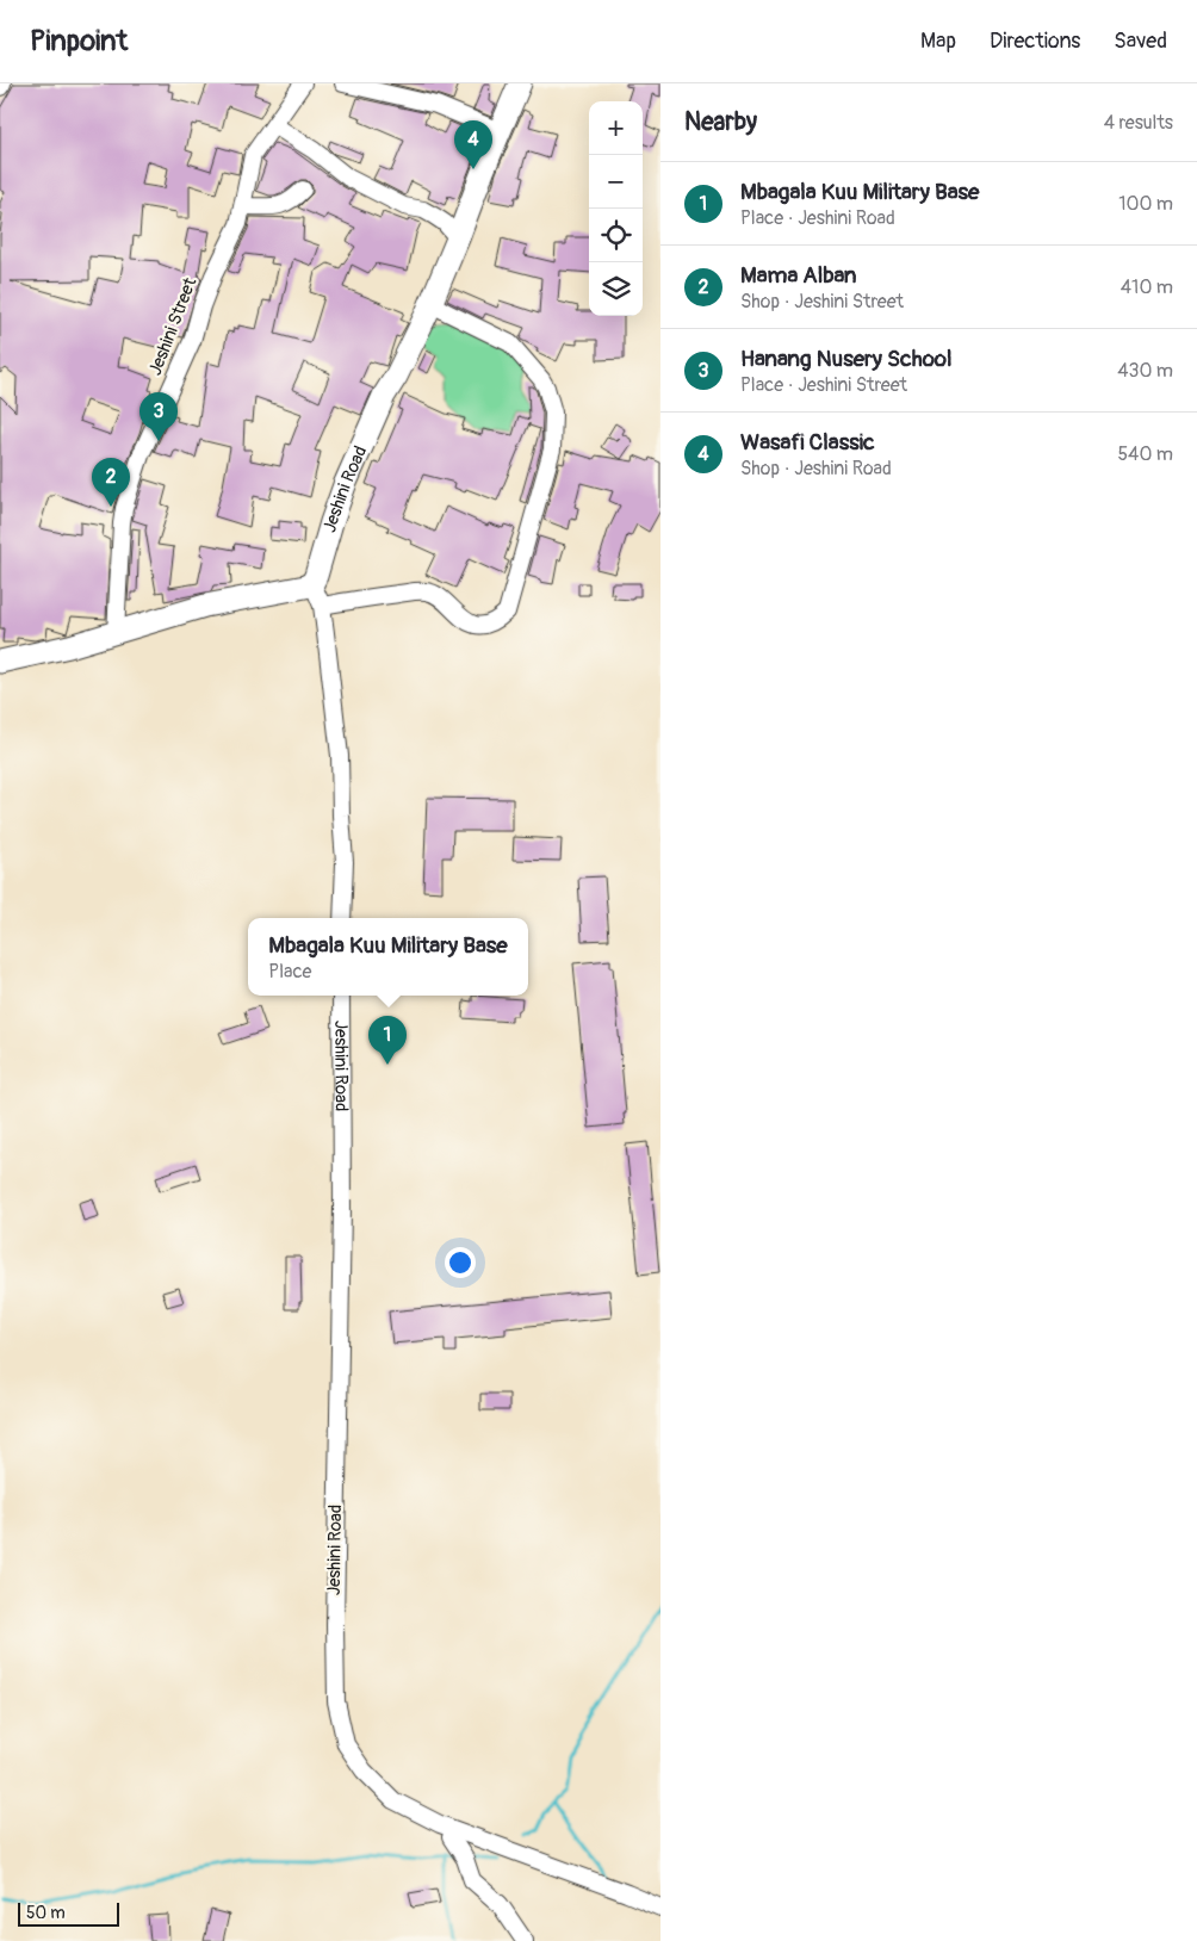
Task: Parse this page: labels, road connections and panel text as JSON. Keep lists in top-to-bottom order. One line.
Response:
{"streets":{"street":["Jeshini Street","Jeshini Road"]},"scale_bar":"50 m","page":{"header":"Pinpoint","nav":["Map","Directions","Saved"],"heading":["Nearby","4 results"],"map_buttons":["+","−"],"pins":["4","3","2","1"],"list":[{"mark":"1","name":"Mbagala Kuu Military Base","note":"Place · Jeshini Road","value":"100 m"},{"mark":"2","name":"Mama Alban","note":"Shop · Jeshini Street","value":"410 m"},{"mark":"3","name":"Hanang Nusery School","note":"Place · Jeshini Street","value":"430 m"},{"mark":"4","name":"Wasafi Classic","note":"Shop · Jeshini Road","value":"540 m"}],"popup":["Mbagala Kuu Military Base","Place"],"scale":"50 m"}}
